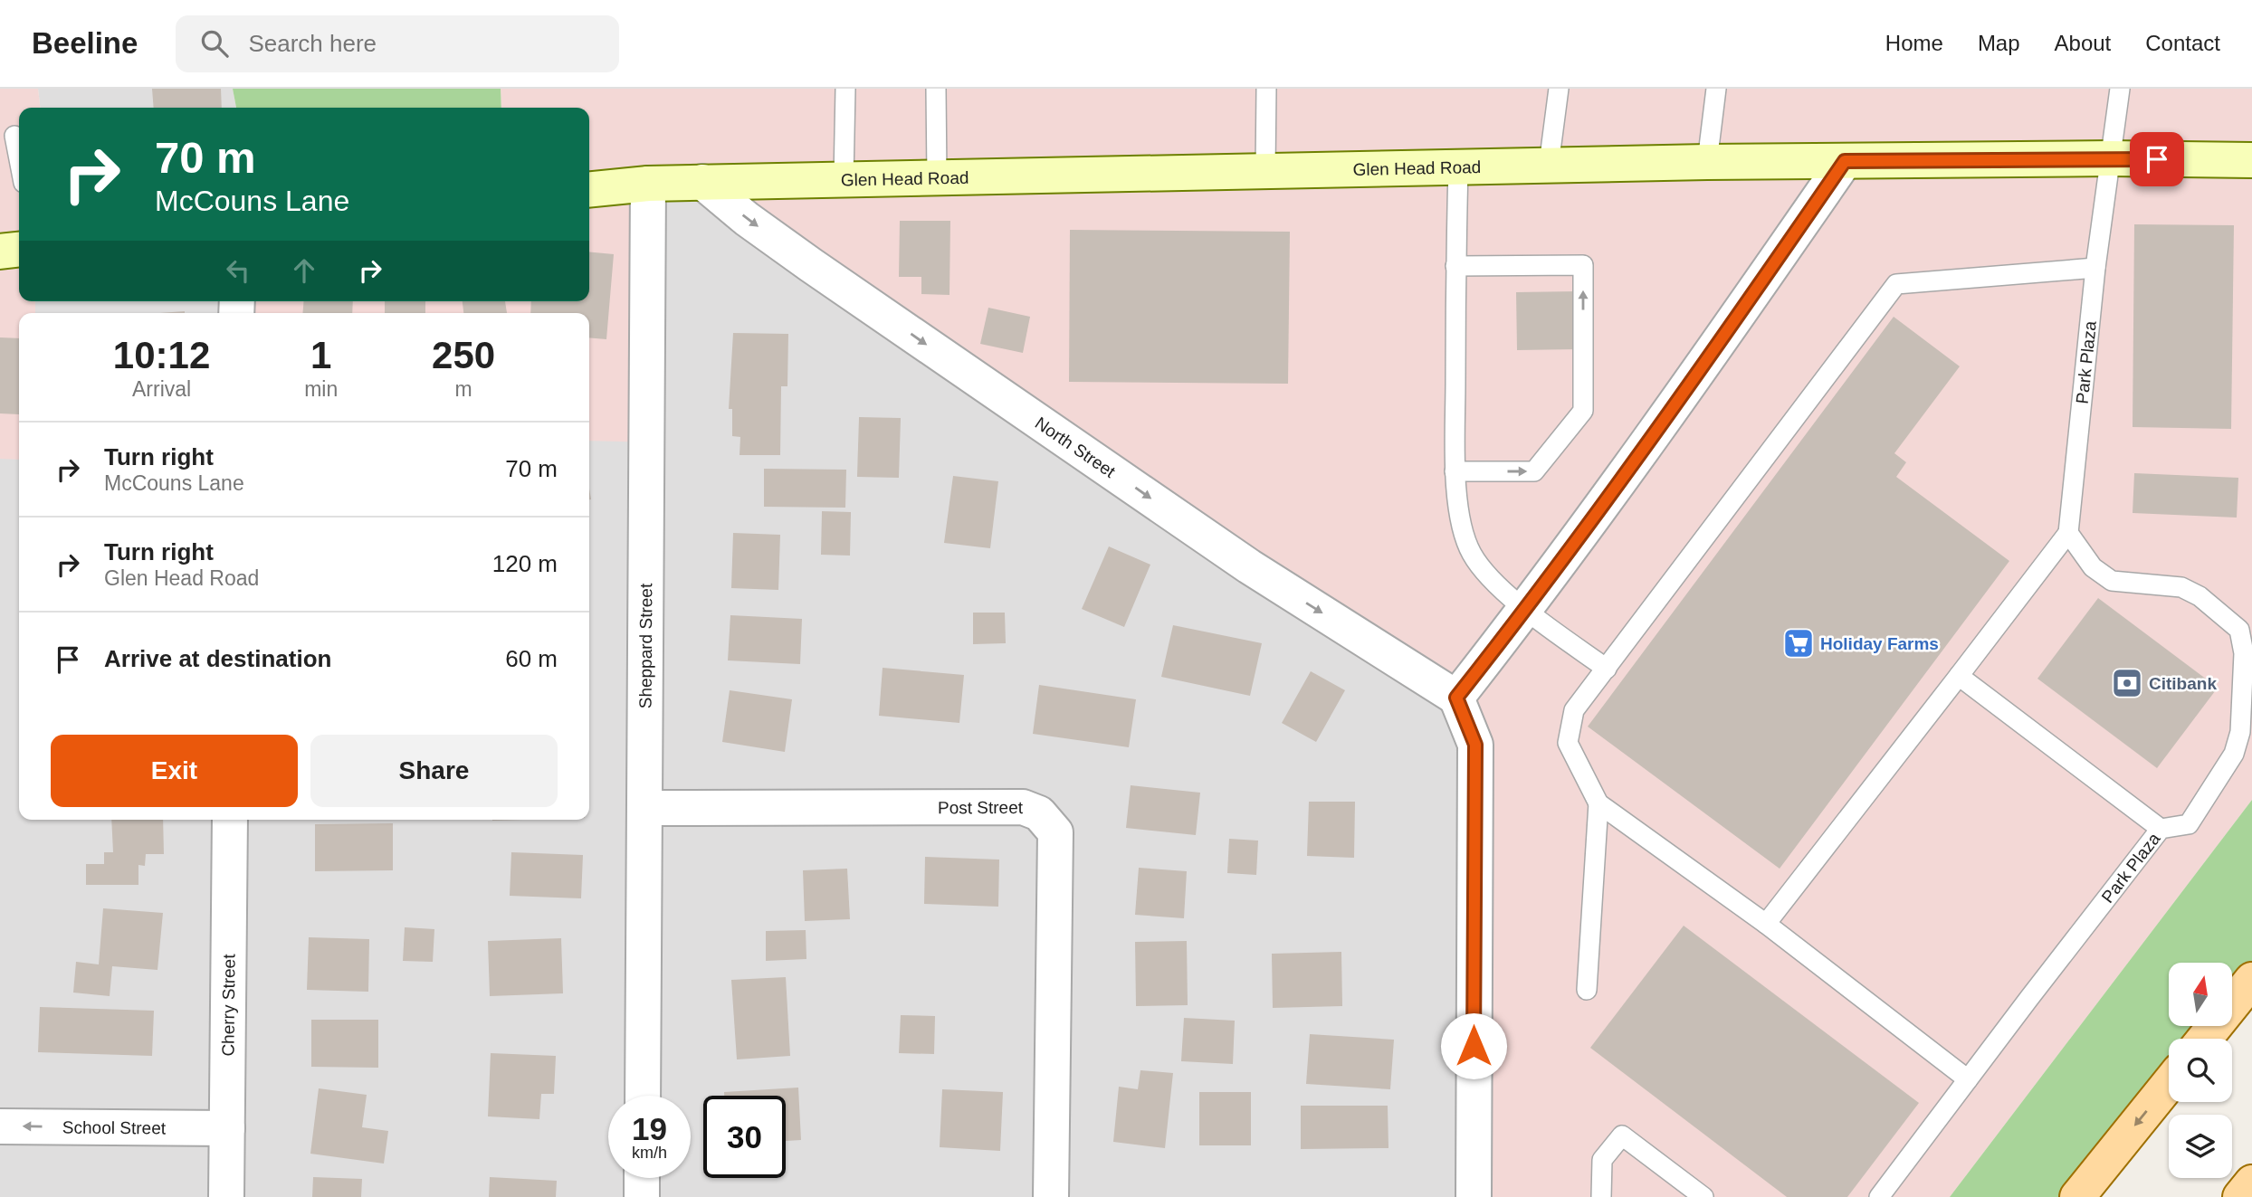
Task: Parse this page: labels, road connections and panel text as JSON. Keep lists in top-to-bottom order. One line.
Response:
{"streets":{"main road":["Glen Head Road"],"street":["North Street","Sheppard Street","Post Street","Cherry Street","School Street"],"lane":["Park Plaza"]},"crossings":[["Glen Head Road","Park Plaza"],["Glen Head Road","North Street"],["Glen Head Road","Sheppard Street"],["Sheppard Street","Post Street"],["Cherry Street","School Street"]],"one_way":["North Street","School Street"],"places":{"supermarket":["Holiday Farms"],"bank":["Citibank"]},"north":"top","page":{"header":"Beeline","search":"Search here","nav":["Home","Map","About","Contact"],"turn":["70 m","McCouns Lane"],"eta":["10:12","Arrival","1","min","250","m"],"list":[{"name":"Turn right","note":"McCouns Lane","value":"70 m"},{"name":"Turn right","note":"Glen Head Road","value":"120 m"},{"name":"Arrive at destination","value":"60 m"}],"buttons":["Exit","Share"],"speed":"19 km/h","limit":"30"}}
